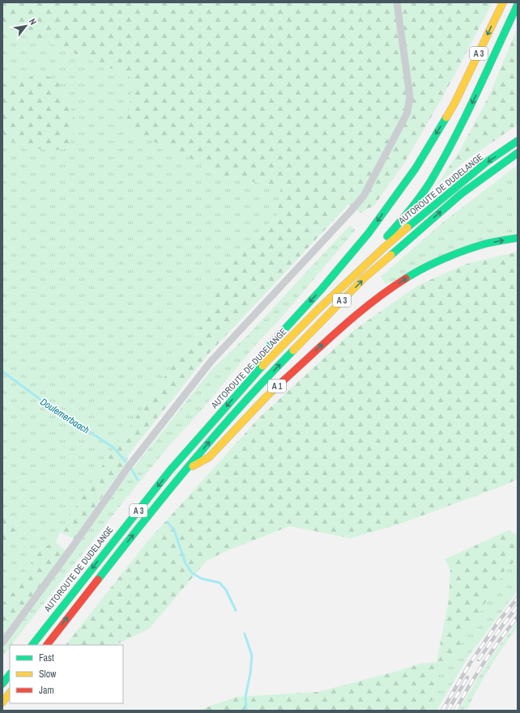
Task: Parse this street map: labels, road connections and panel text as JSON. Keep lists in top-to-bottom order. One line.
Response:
{"streets":{"highway":["A 3","AUTOROUTE DE DUDELANGE","A 1"]},"crossings":[["A 3","AUTOROUTE DE DUDELANGE"],["AUTOROUTE DE DUDELANGE","A 1"]],"water":["Doulemerbaach"],"legend":["Fast","Slow","Jam"],"north":"top right"}
